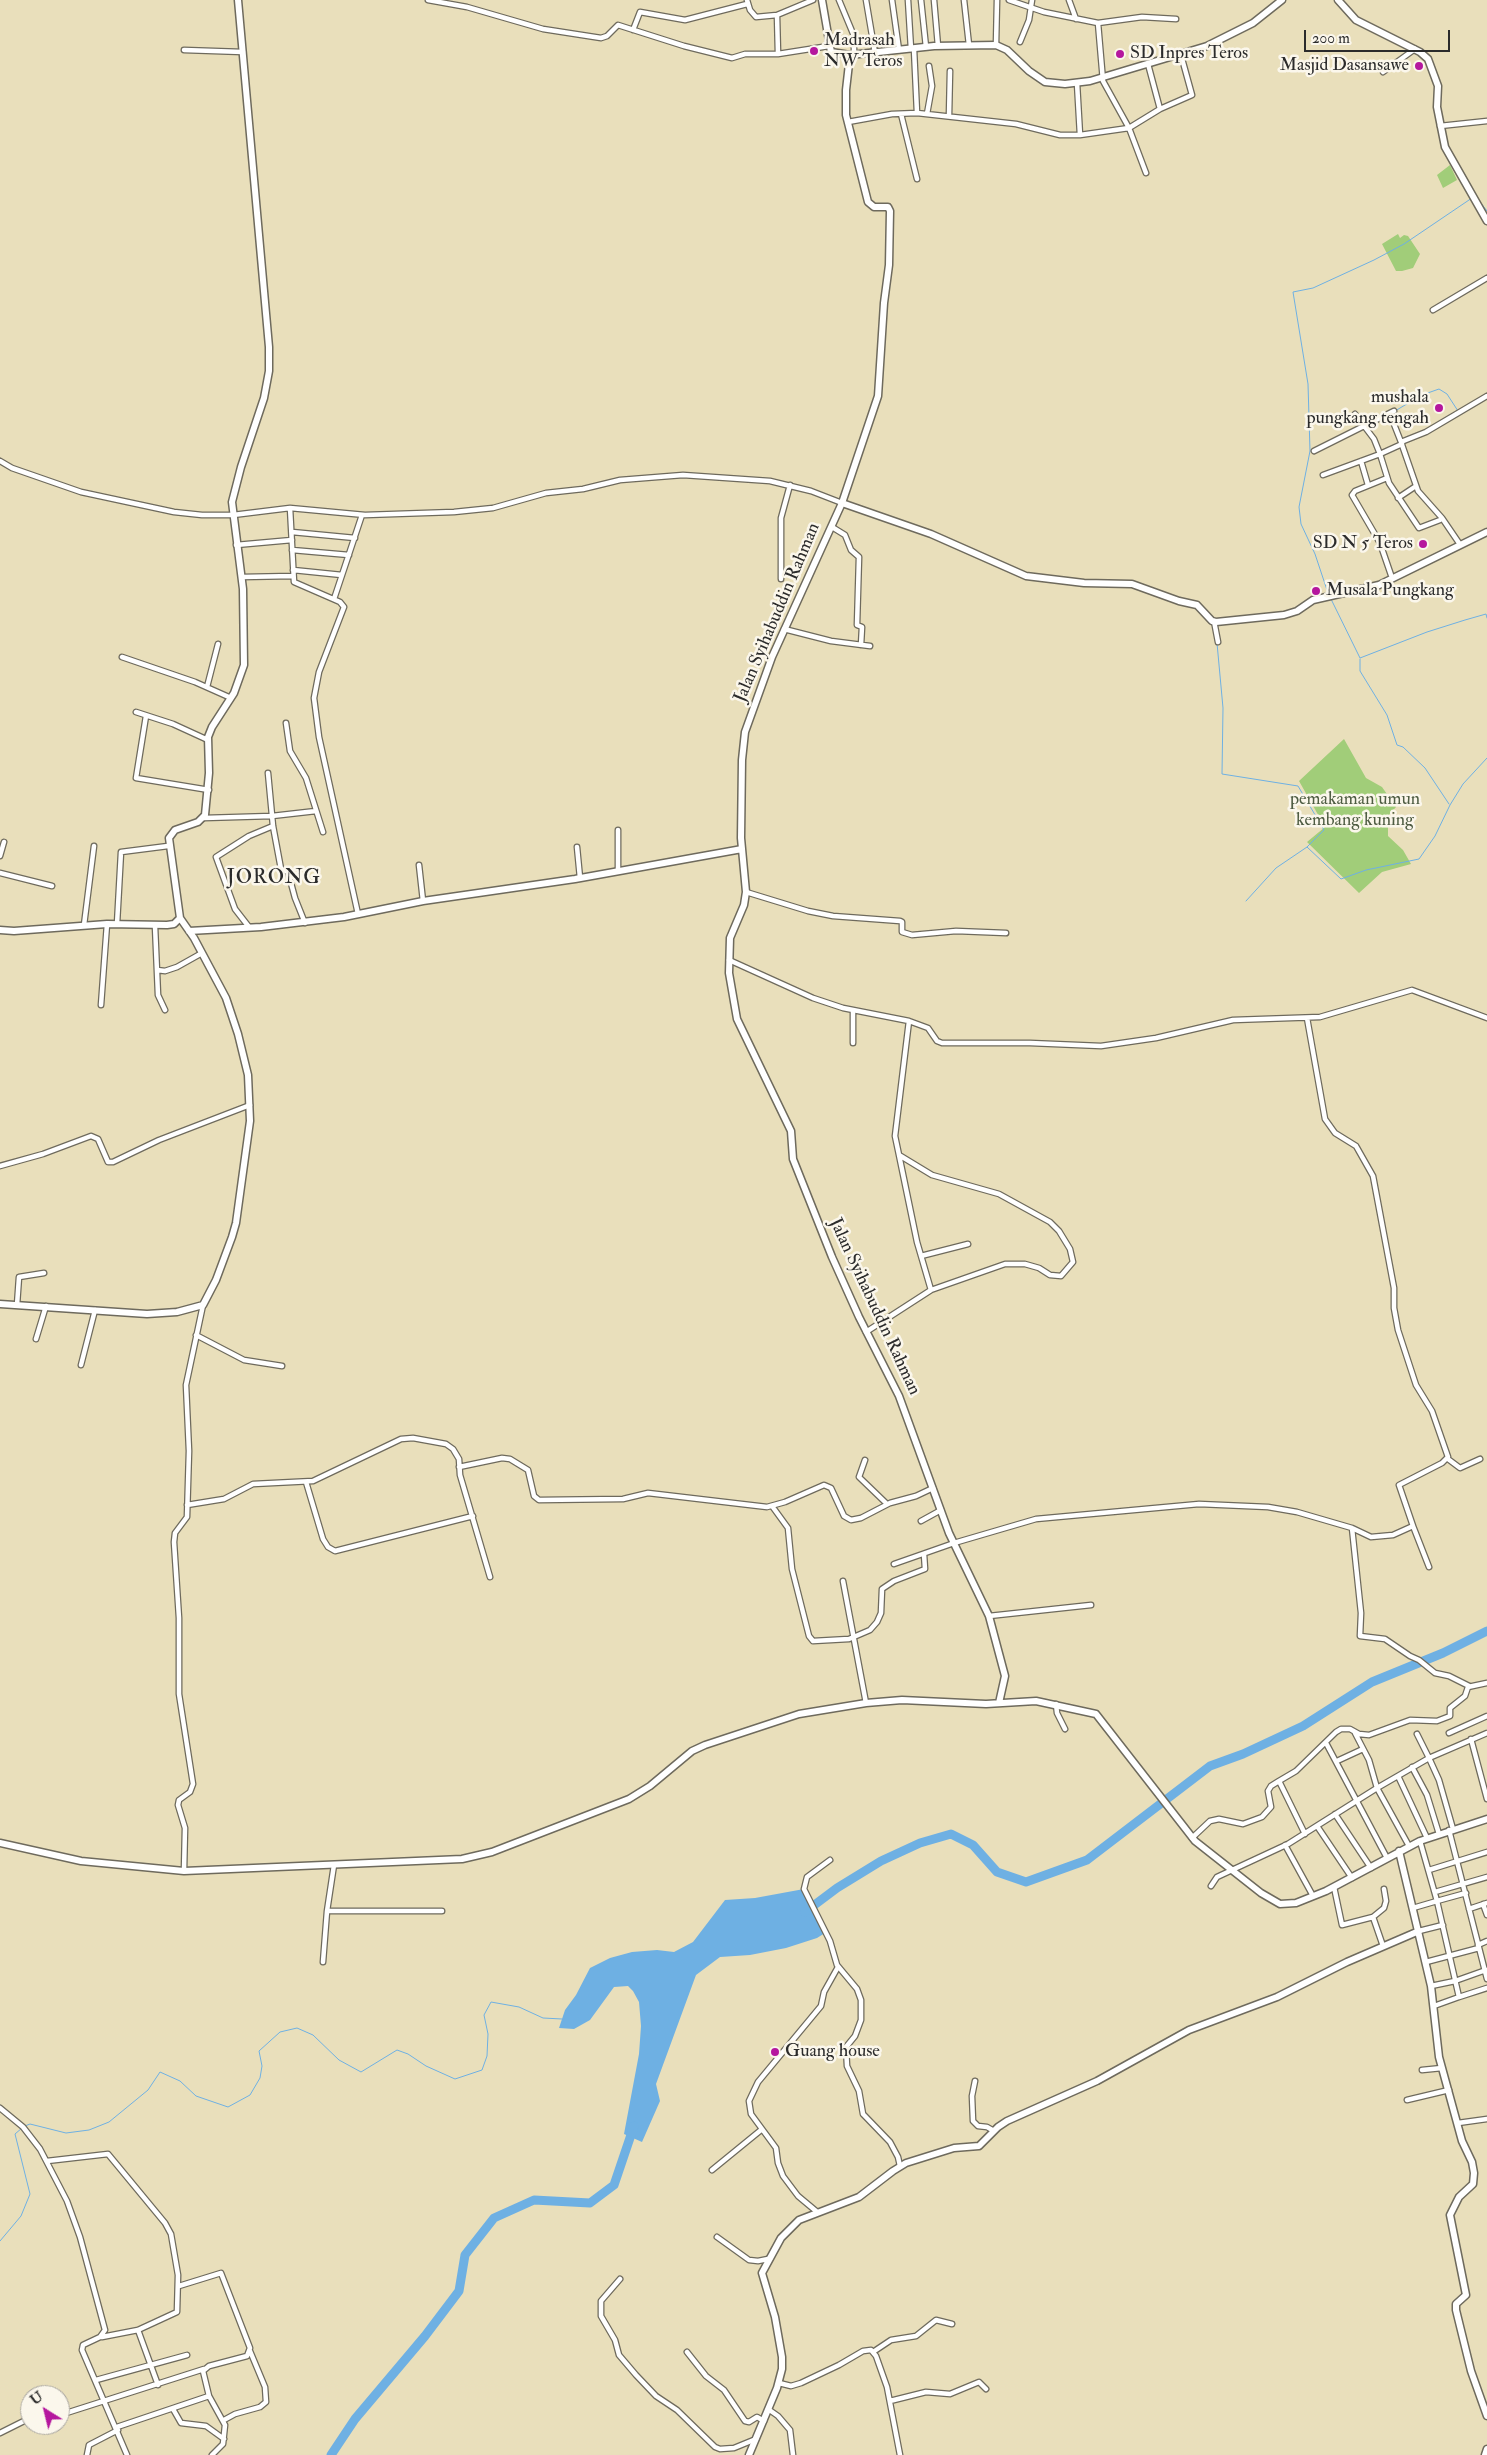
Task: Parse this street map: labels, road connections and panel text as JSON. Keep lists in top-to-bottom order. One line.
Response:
{"streets":{"street":["Jalan Syihabuddin Rahman"]},"districts":["JORONG"],"parks":["pemakaman umun kembang kuning"],"places":["Madrasah NW Teros","SD Inpres Teros","Masjid Dasansawe","mushala pungkang tengah","SD N 5 Teros","Musala Pungkang","Guang house"],"scale_bar":"200 m","north":"top left"}
